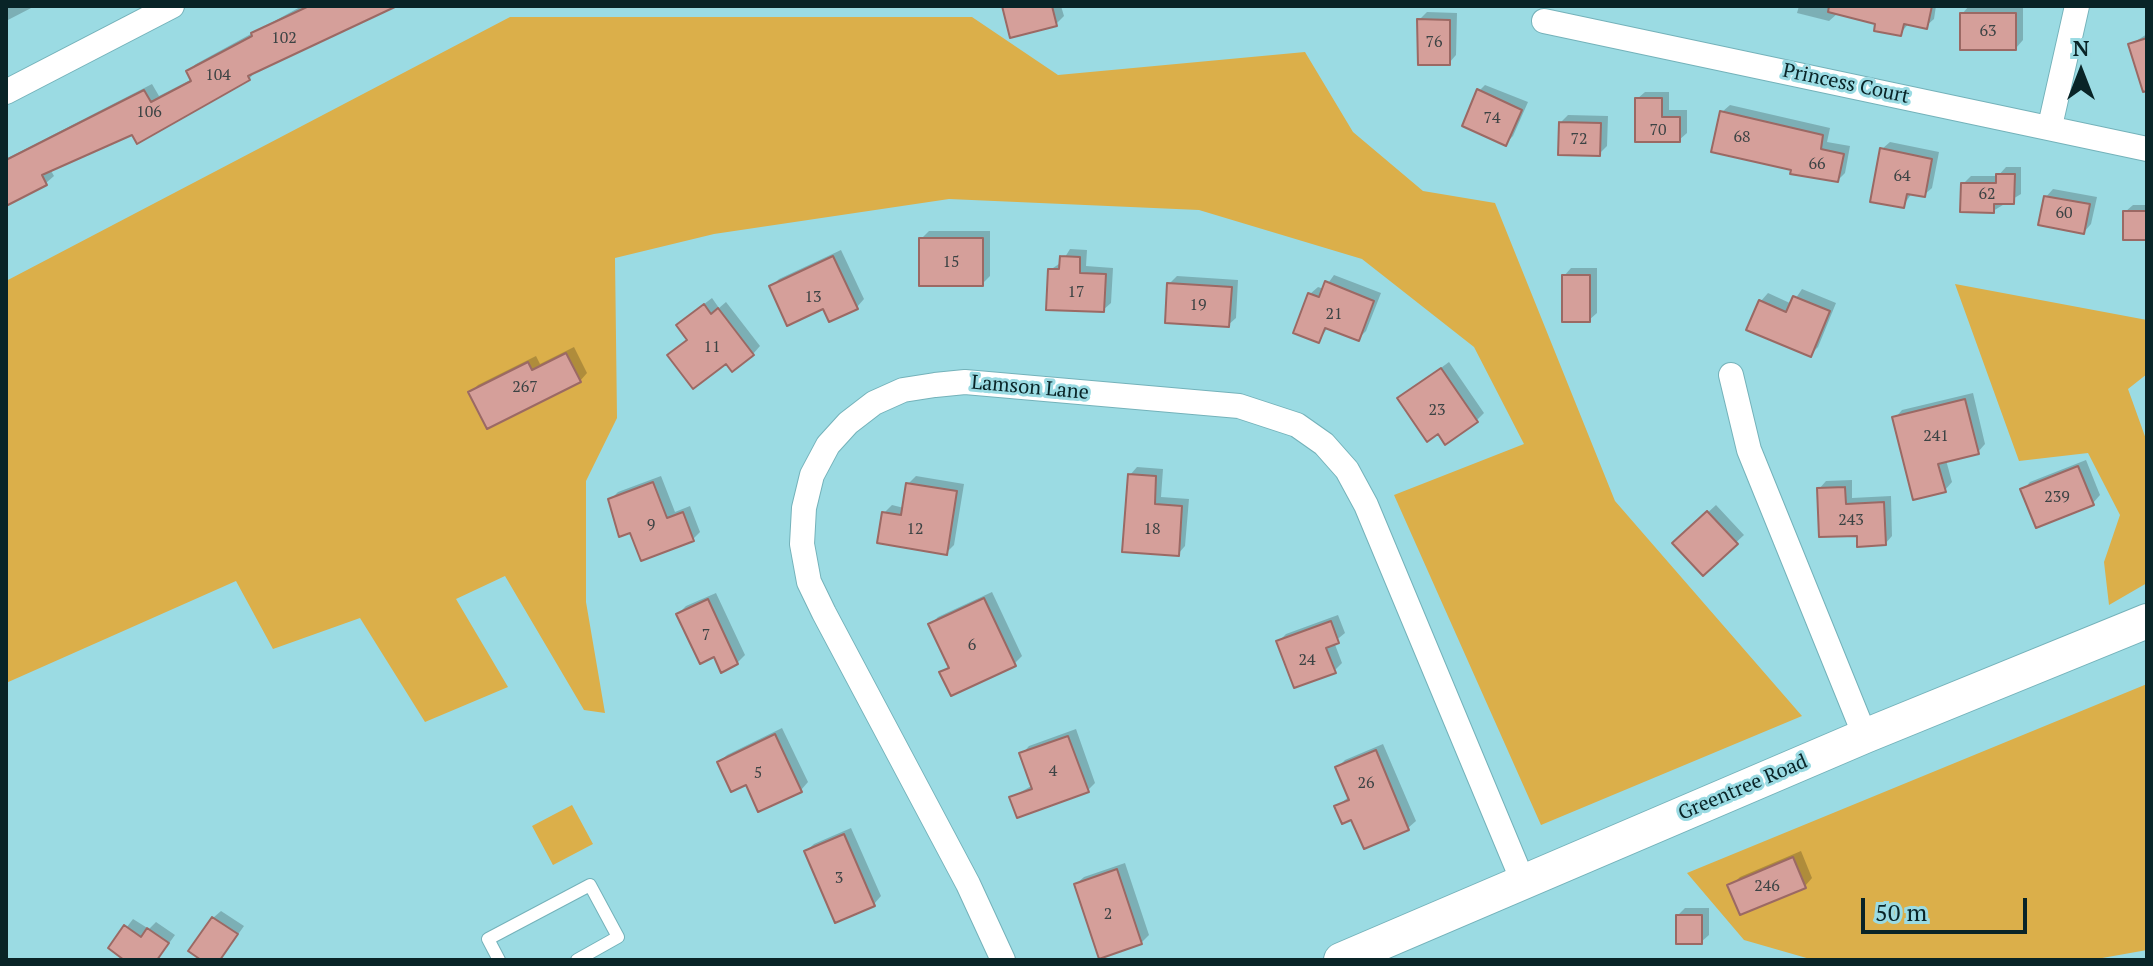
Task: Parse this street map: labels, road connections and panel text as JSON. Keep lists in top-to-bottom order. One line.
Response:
{"streets":{"street":["Princess Court","Lamson Lane","Greentree Road"]},"crossings":[["Lamson Lane","Greentree Road"]],"house_numbers":["63","102","76","104","106","74","70","68","72","66","64","62","60","15","17","13","19","21","11","267","23","241","239","243","9","12","18","7","6","24","4","5","26","3","246","2"],"scale_bar":"50 m","north":"top"}
